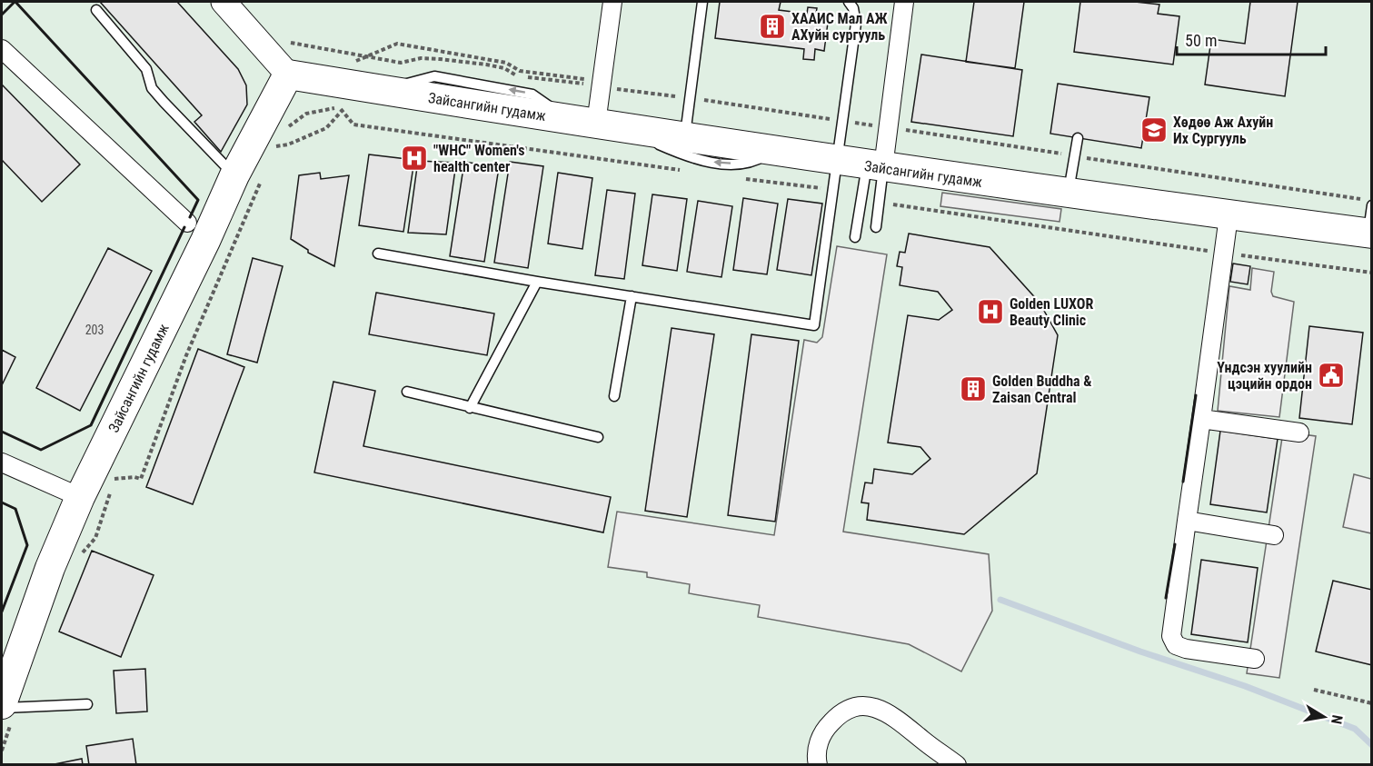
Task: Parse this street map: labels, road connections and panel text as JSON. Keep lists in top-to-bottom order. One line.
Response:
{"streets":{"main road":["Зайсангийн гудамж"]},"places":{"building":["ХААИС Мал АЖ АХуйн сургууль","Golden Buddha & Zaisan Central"],"school or university":["Хөдөө Аж Ахуйн Их Сургууль"],"hospital":["\"WHC\" Women's health center","Golden LUXOR Beauty Clinic"],"public building":["Үндсэн хуулийн цэцийн ордон"]},"house_numbers":["203"],"scale_bar":"50 m","north":"right"}
